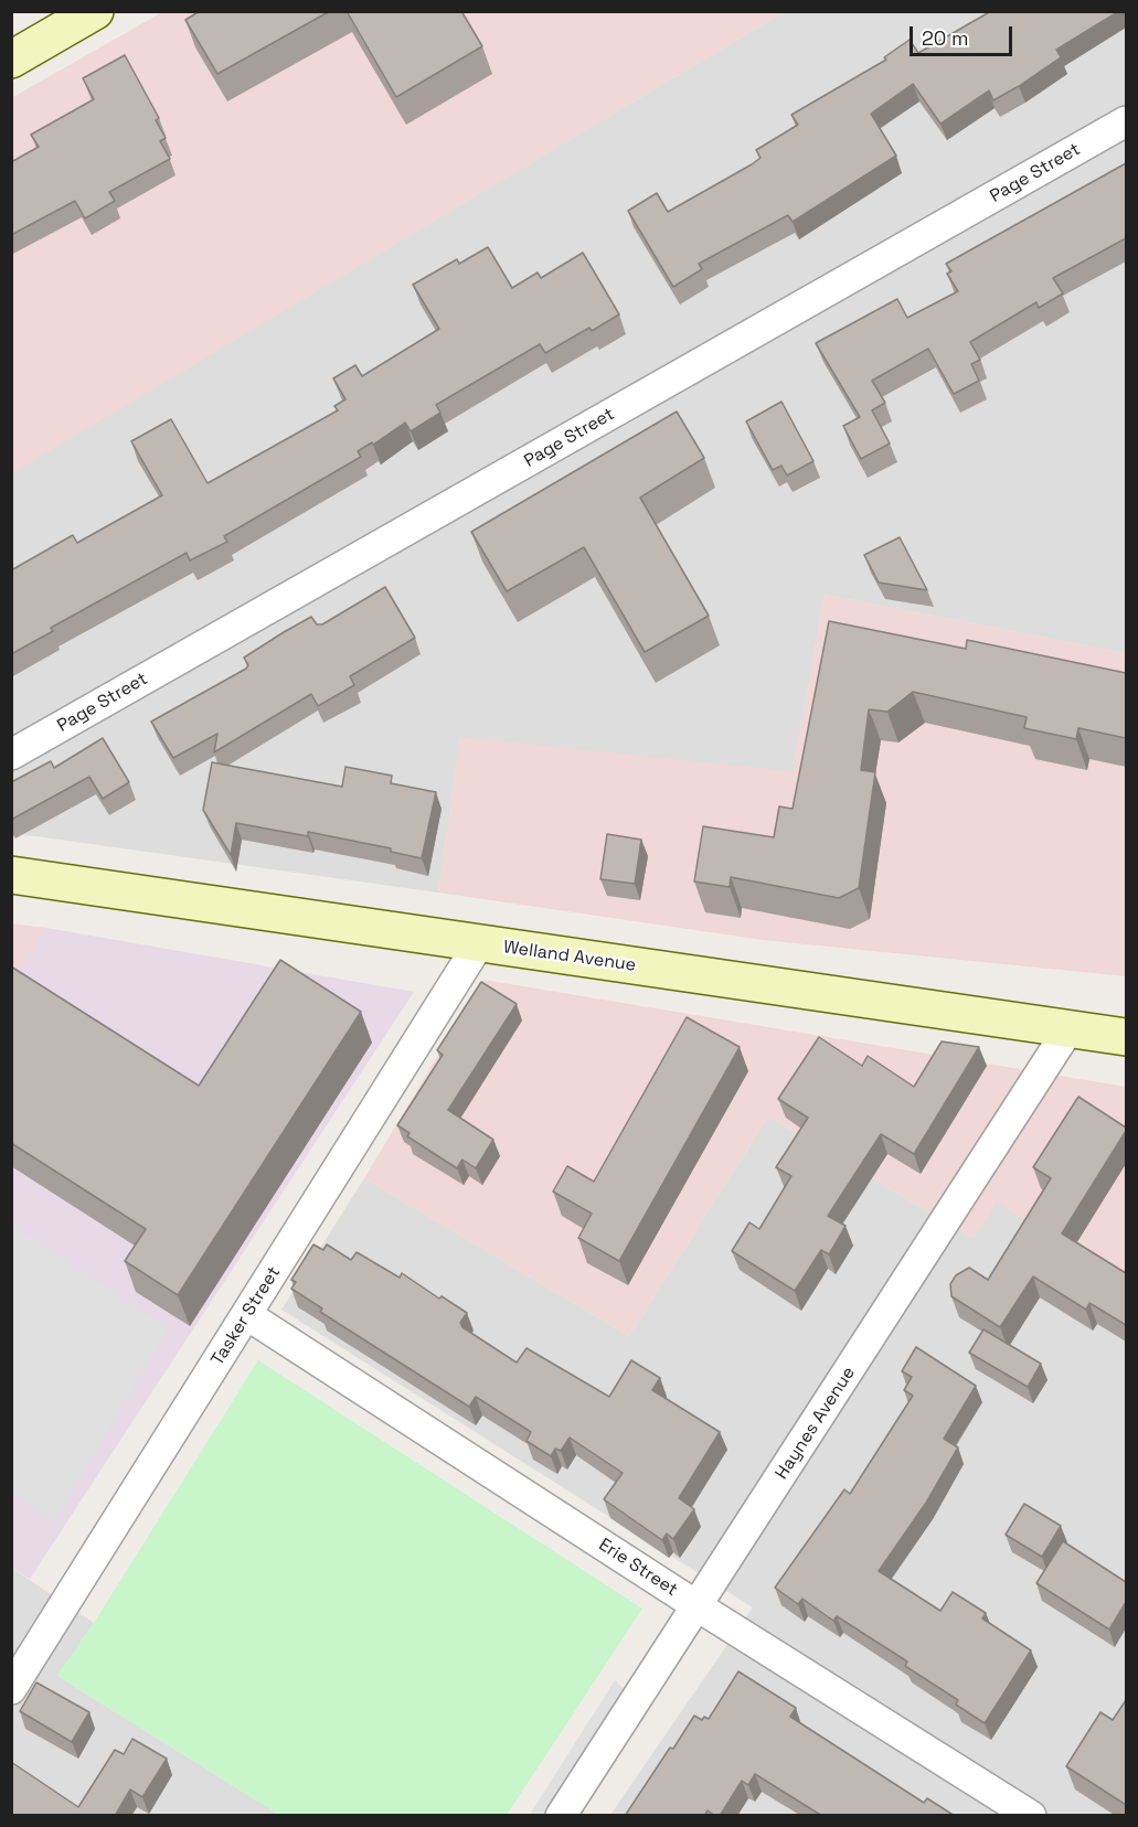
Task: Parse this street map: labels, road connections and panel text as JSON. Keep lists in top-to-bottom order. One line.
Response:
{"streets":{"main road":["Welland Avenue"],"street":["Page Street","Tasker Street","Haynes Avenue","Erie Street"]},"crossings":[["Welland Avenue","Tasker Street"],["Welland Avenue","Haynes Avenue"],["Tasker Street","Erie Street"],["Haynes Avenue","Erie Street"]],"scale_bar":"20 m"}
